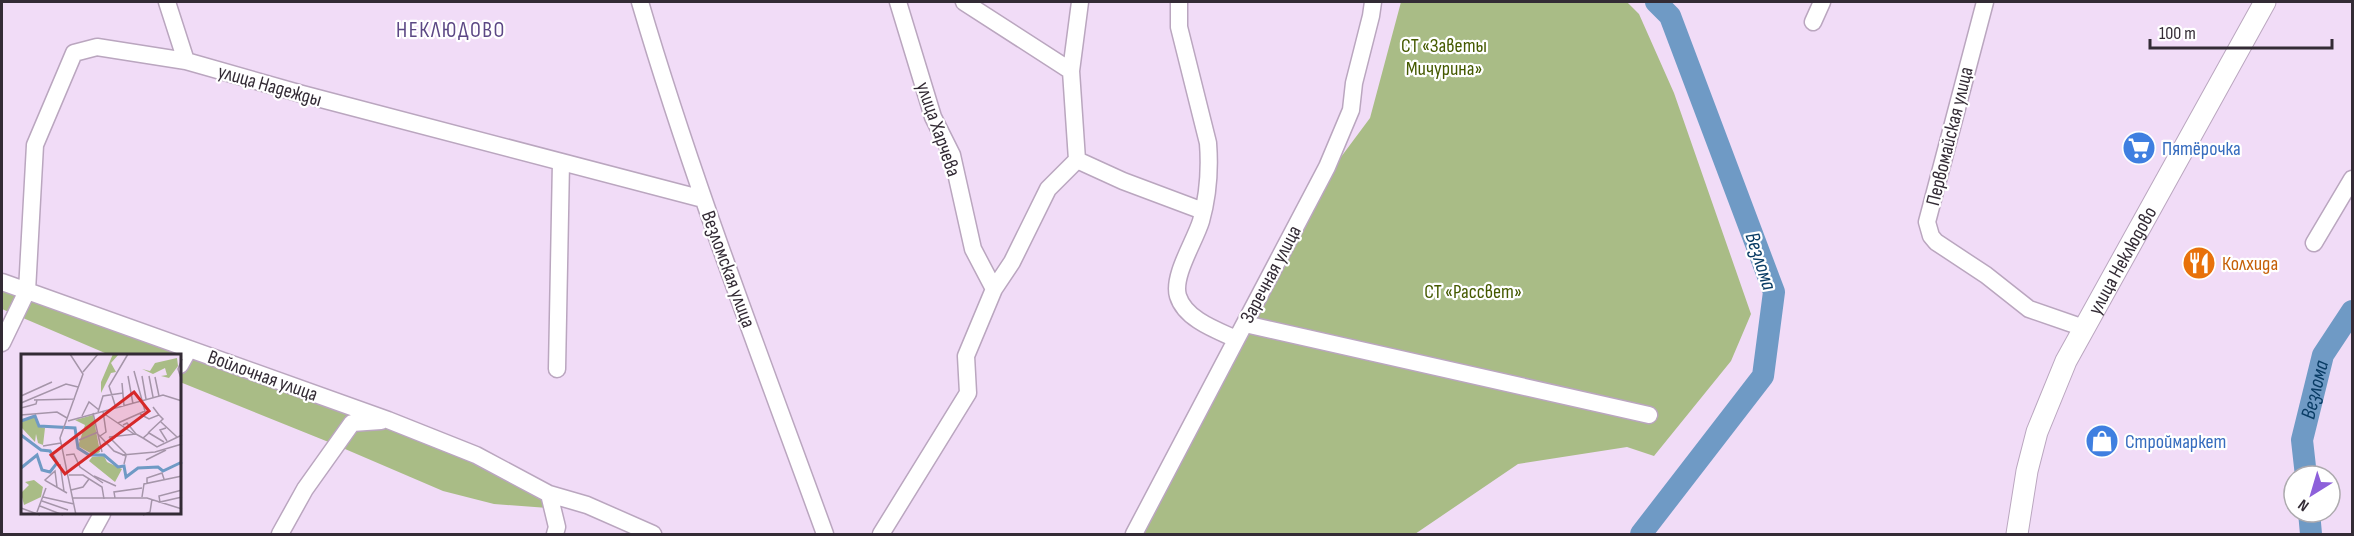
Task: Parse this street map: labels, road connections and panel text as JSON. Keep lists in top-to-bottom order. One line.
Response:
{"streets":{"main road":["улица Неклюдово"],"street":["улица Надежды","улица Харчева","Первомайская улица","Везломская улица","Заречная улица","Войлочная улица"]},"crossings":[["улица Надежды","Везломская улица"],["улица Надежды","Войлочная улица"],["Первомайская улица","улица Неклюдово"]],"districts":["НЕКЛЮДОВО"],"water":["Везлома"],"parks":["СТ «Заветы Мичурина»","СТ «Рассвет»"],"places":{"supermarket":["Пятёрочка"],"restaurant":["Колхида"],"shop":["Строймаркет"]},"scale_bar":"100 m","north":"bottom left"}
